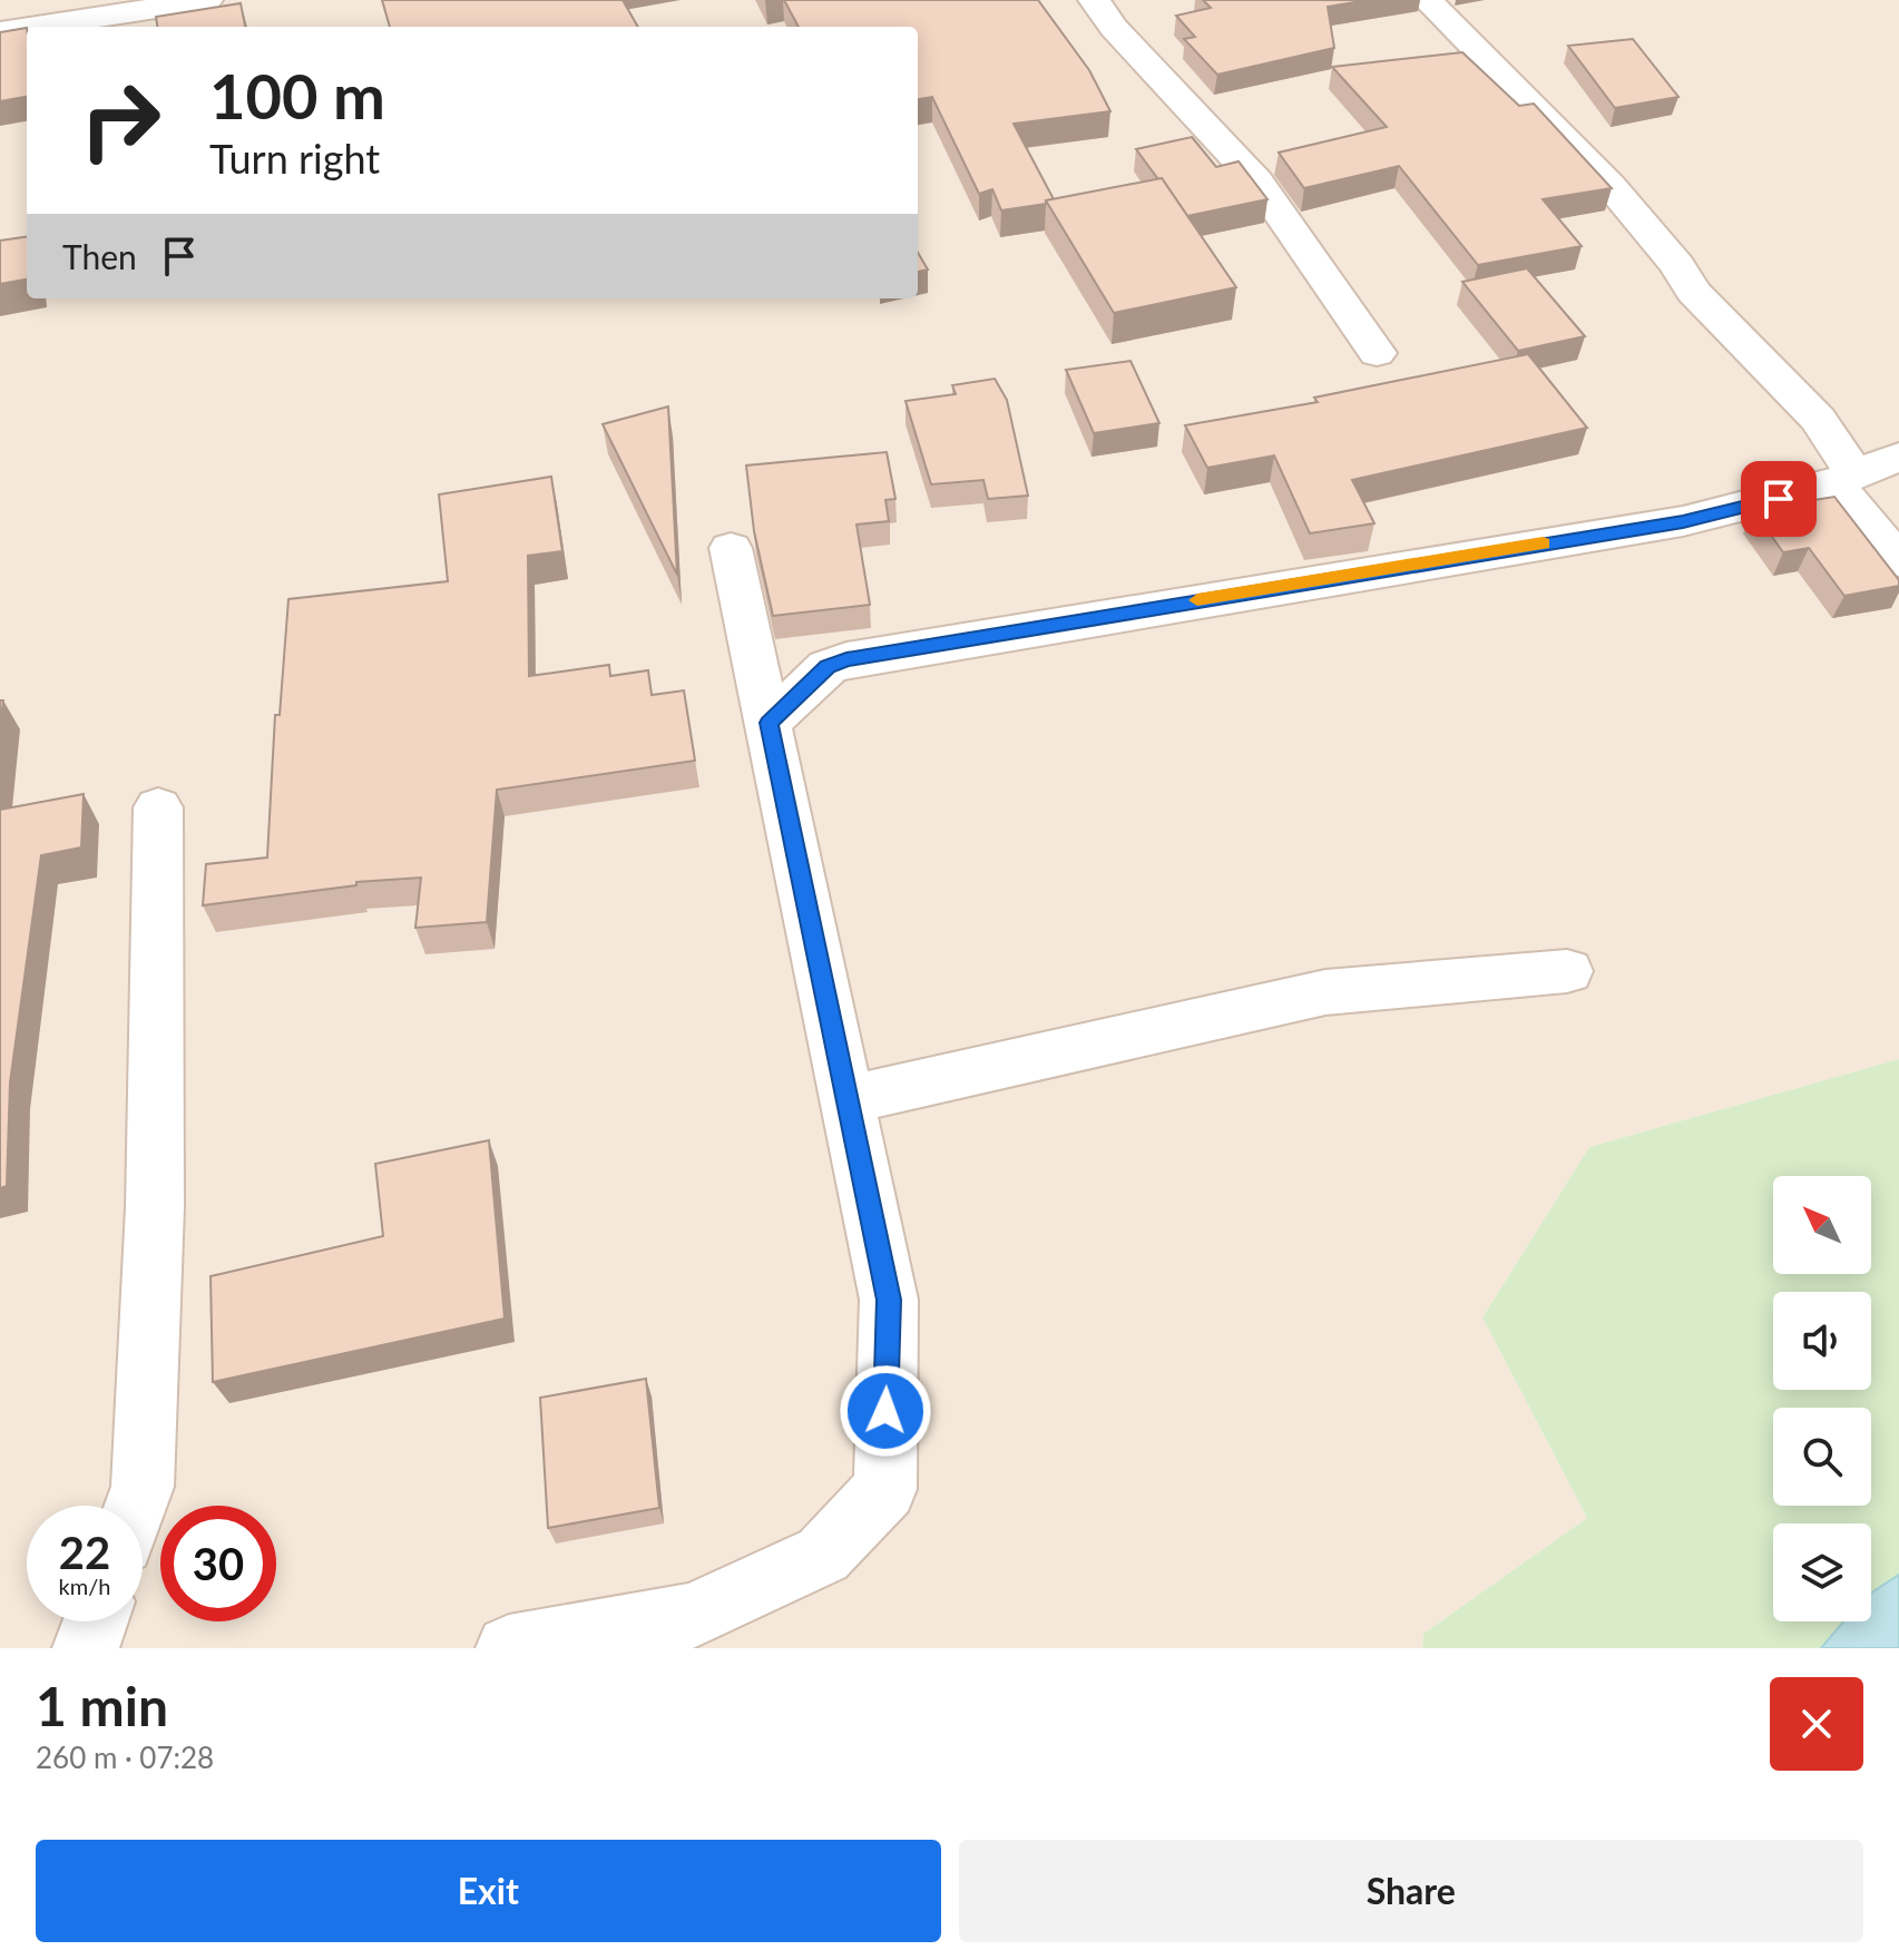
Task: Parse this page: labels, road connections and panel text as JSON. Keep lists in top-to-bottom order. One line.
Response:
{"north":"top left","page":{"turn":["100 m","Turn right"],"then":"Then","speed":"22 km/h","limit":"30","heading":["1 min","260 m · 07:28"],"buttons":["Exit","Share"]}}
